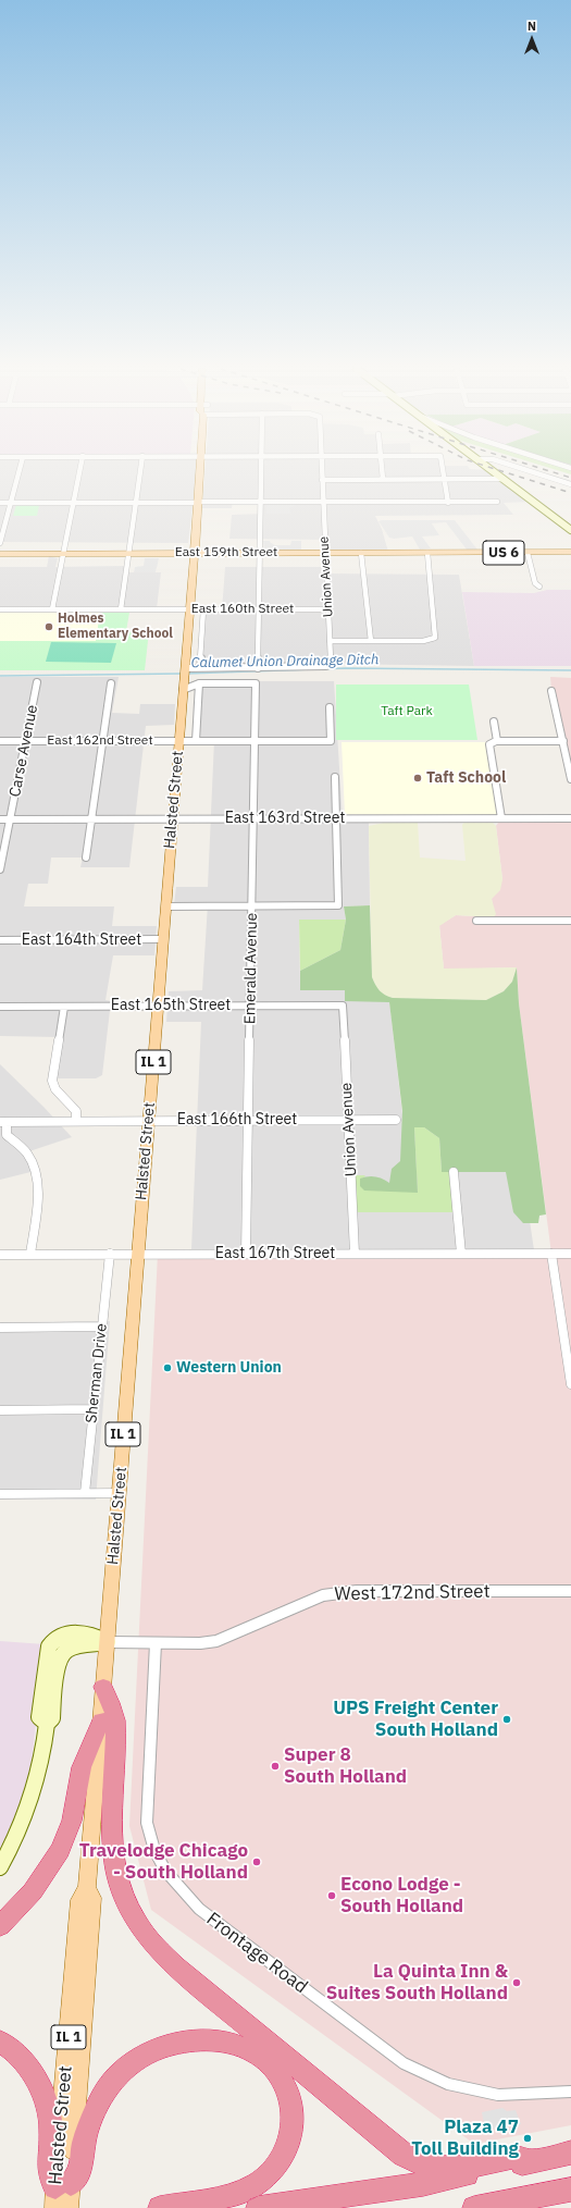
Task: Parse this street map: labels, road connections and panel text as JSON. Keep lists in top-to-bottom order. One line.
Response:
{"streets":{"main road":["East 159th Street","US 6","Halsted Street","IL 1"],"street":["Union Avenue","East 160th Street","East 162nd Street","Carse Avenue","East 163rd Street","East 164th Street","Emerald Avenue","East 165th Street","East 166th Street","East 167th Street","Sherman Drive","West 172nd Street","Frontage Road"]},"crossings":[["East 159th Street","US 6"],["East 159th Street","Union Avenue"],["East 159th Street","Halsted Street"],["Union Avenue","East 160th Street"],["Union Avenue","East 165th Street"],["Union Avenue","East 166th Street"],["Union Avenue","East 167th Street"],["East 160th Street","Halsted Street"],["East 162nd Street","Carse Avenue"],["East 162nd Street","Halsted Street"],["East 162nd Street","Emerald Avenue"],["Carse Avenue","East 163rd Street"],["Halsted Street","East 163rd Street"],["Halsted Street","East 164th Street"],["Halsted Street","Emerald Avenue"],["Halsted Street","East 165th Street"],["Halsted Street","East 166th Street"],["Halsted Street","East 167th Street"],["Halsted Street","West 172nd Street"],["East 163rd Street","Emerald Avenue"],["Emerald Avenue","East 165th Street"],["Emerald Avenue","East 166th Street"],["Emerald Avenue","East 167th Street"],["East 167th Street","Sherman Drive"],["West 172nd Street","Frontage Road"]],"water":["Calumet Union Drainage Ditch"],"parks":["Taft Park"],"places":["Holmes Elementary School","Taft School","Western Union","UPS Freight Center South Holland","Super 8 South Holland","Travelodge Chicago - South Holland","Econo Lodge - South Holland","La Quinta Inn & Suites South Holland","Plaza 47 Toll Building"],"north":"top"}
